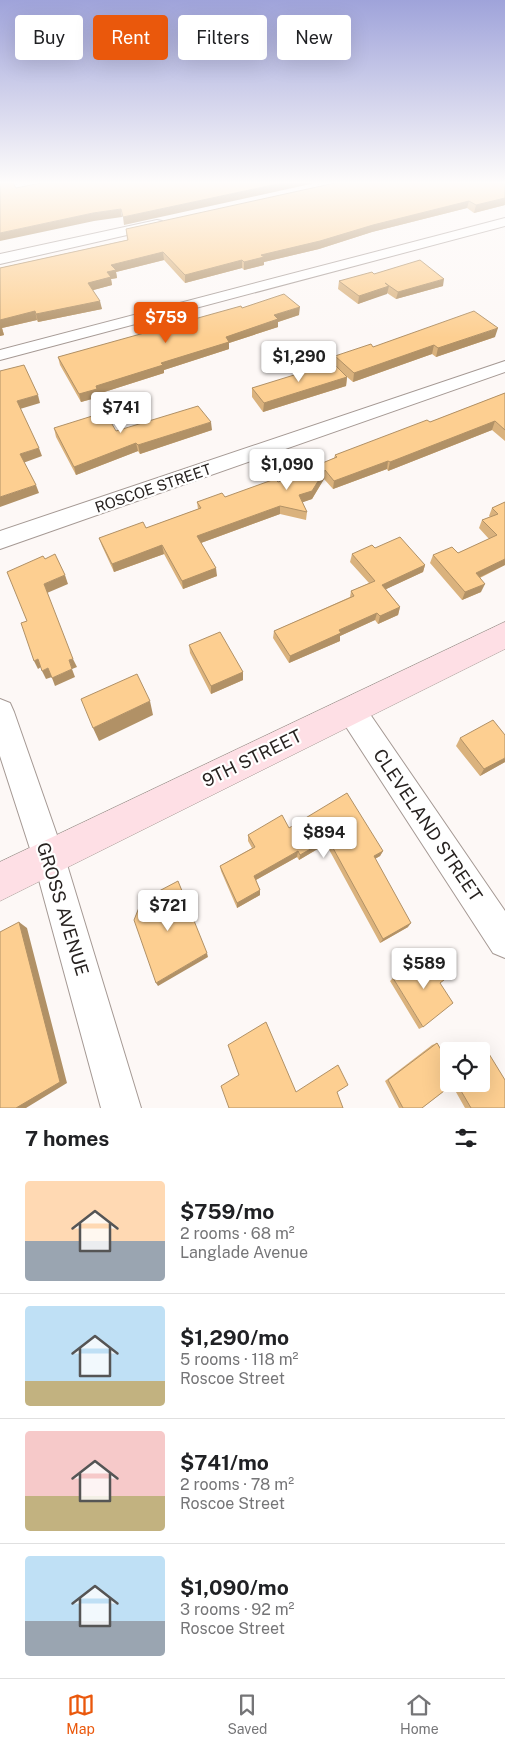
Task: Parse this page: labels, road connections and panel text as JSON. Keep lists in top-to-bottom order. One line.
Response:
{"streets":{"street":["ROSCOE STREET","9TH STREET","CLEVELAND STREET","GROSS AVENUE"]},"crossings":[["9TH STREET","CLEVELAND STREET"],["9TH STREET","GROSS AVENUE"]],"page":{"chip":["Buy","Rent","Filters","New"],"price":["$759","$1,290","$741","$1,090","$894","$721","$589"],"heading":"7 homes","list":[{"name":"$759/mo","note":"2 rooms · 68 m² · Langlade Avenue"},{"name":"$1,290/mo","note":"5 rooms · 118 m² · Roscoe Street"},{"name":"$741/mo","note":"2 rooms · 78 m² · Roscoe Street"},{"name":"$1,090/mo","note":"3 rooms · 92 m² · Roscoe Street"}],"tabs":["Map","Saved","Home"]}}
